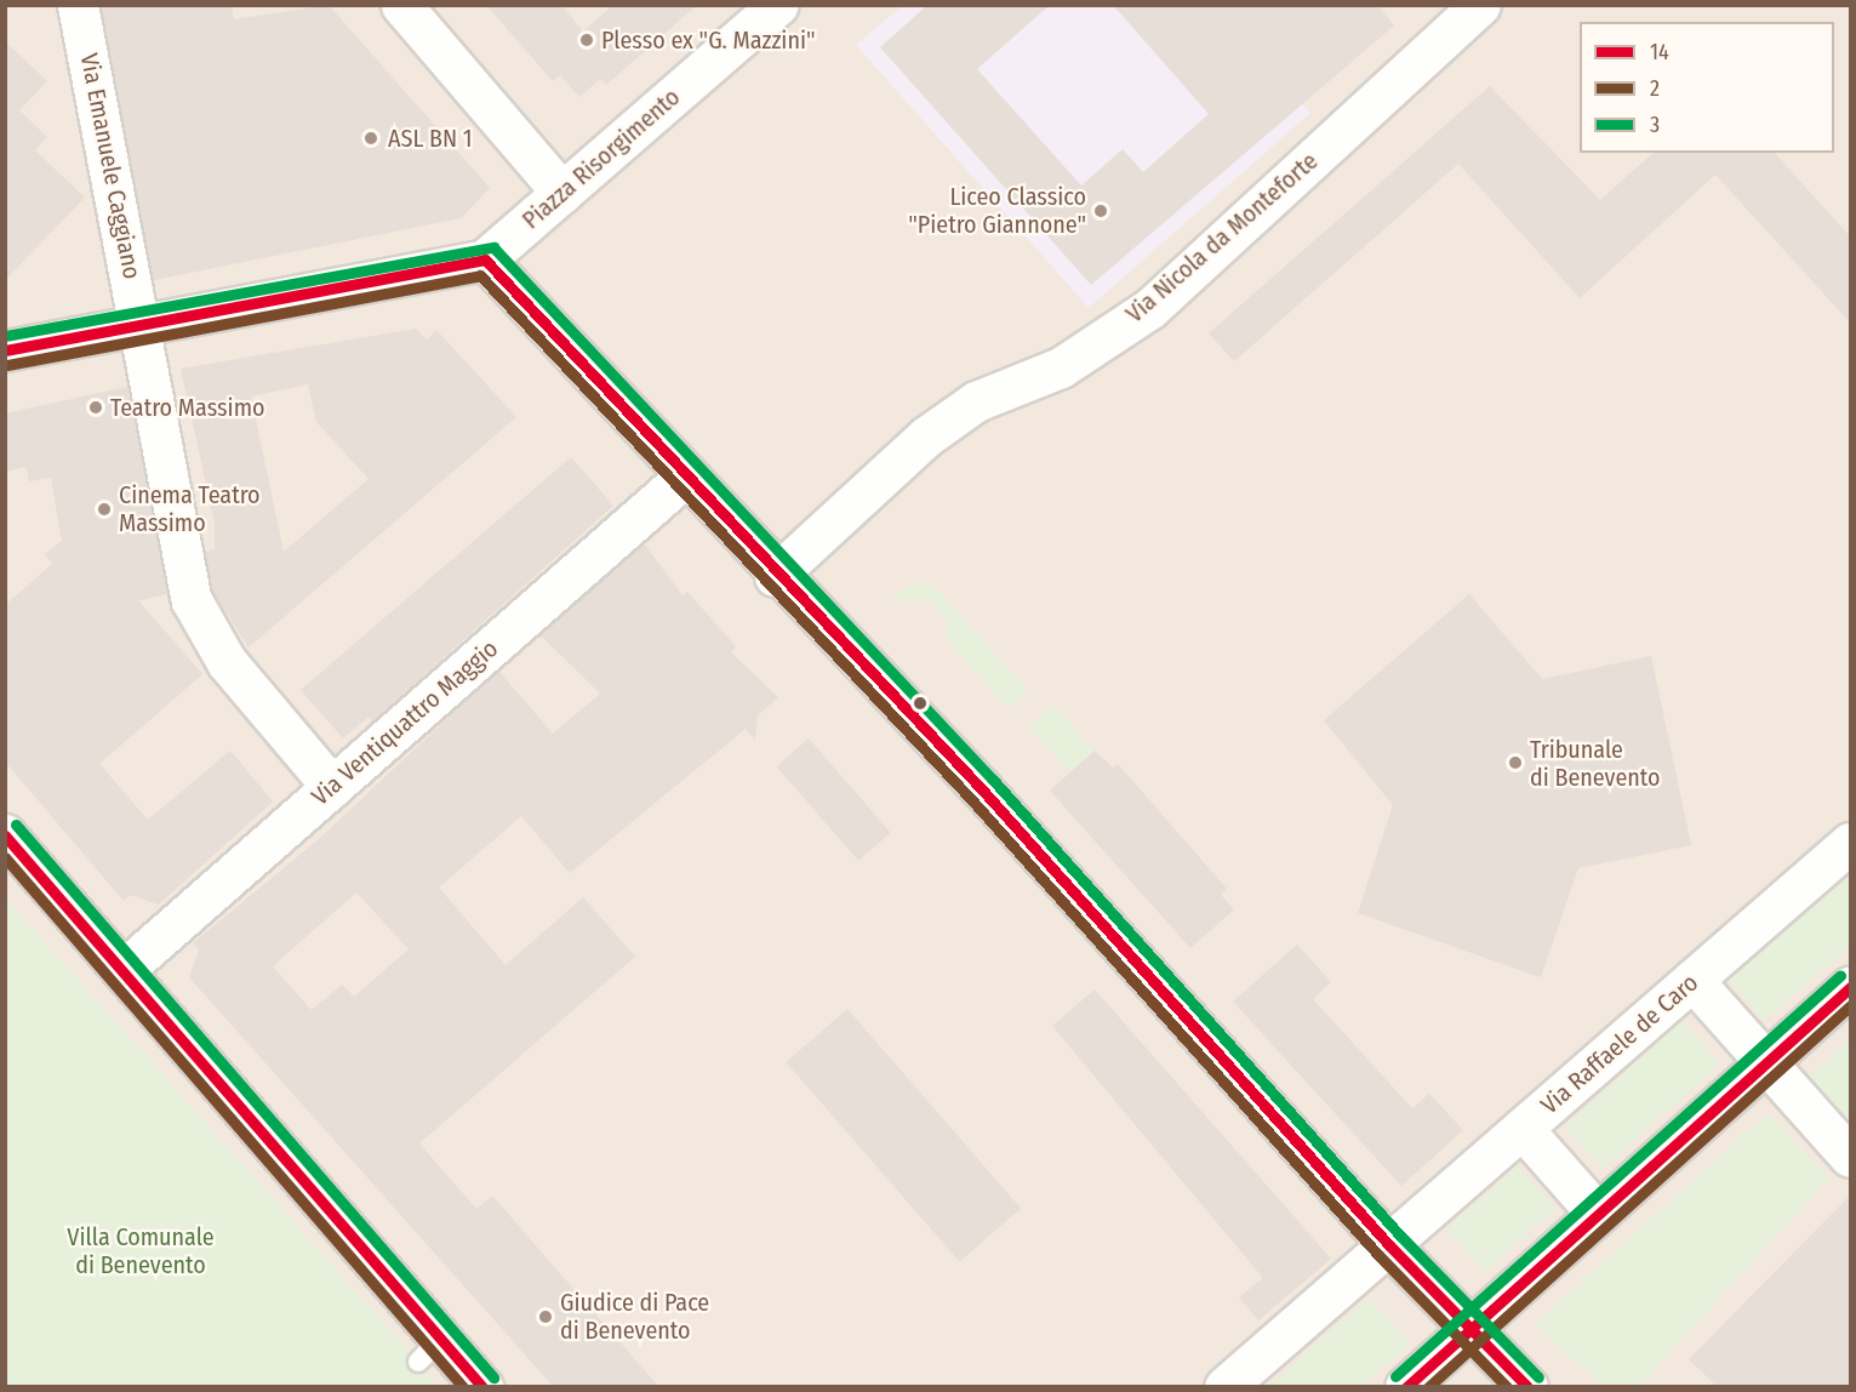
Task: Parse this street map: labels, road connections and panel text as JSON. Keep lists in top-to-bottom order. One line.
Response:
{"streets":{"street":["Piazza Risorgimento","Via Emanuele Caggiano","Via Nicola da Monteforte","Via Ventiquattro Maggio","Via Raffaele de Caro"]},"crossings":[["Via Emanuele Caggiano","Via Ventiquattro Maggio"]],"parks":["Villa Comunale di Benevento"],"places":["Plesso ex \"G. Mazzini\"","ASL BN 1","Liceo Classico \"Pietro Giannone\"","Teatro Massimo","Cinema Teatro Massimo","Tribunale di Benevento","Giudice di Pace di Benevento"],"lines":["transit line 3","transit line 14","transit line 2"],"legend":["14","2","3"]}
